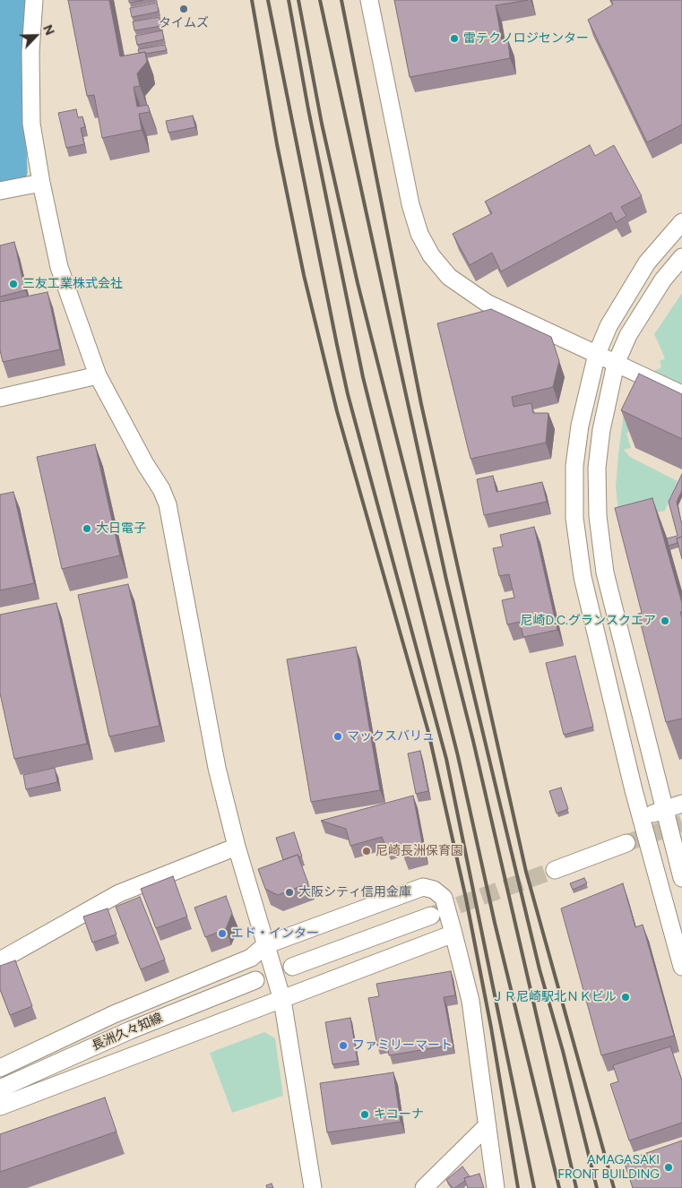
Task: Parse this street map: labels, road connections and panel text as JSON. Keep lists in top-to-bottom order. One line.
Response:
{"streets":{"street":["長洲久々知線"]},"places":["タイムズ","雷テクノロジセンター","三友工業株式会社","大日電子","尼崎D.C.グランスクエア","マックスバリュ","尼崎長洲保育園","大阪シティ信用金庫","エド・インター","ＪＲ尼崎駅北ＮＫビル","ファミリーマート","キコーナ","AMAGASAKI FRONT BUILDING"],"north":"top right"}
